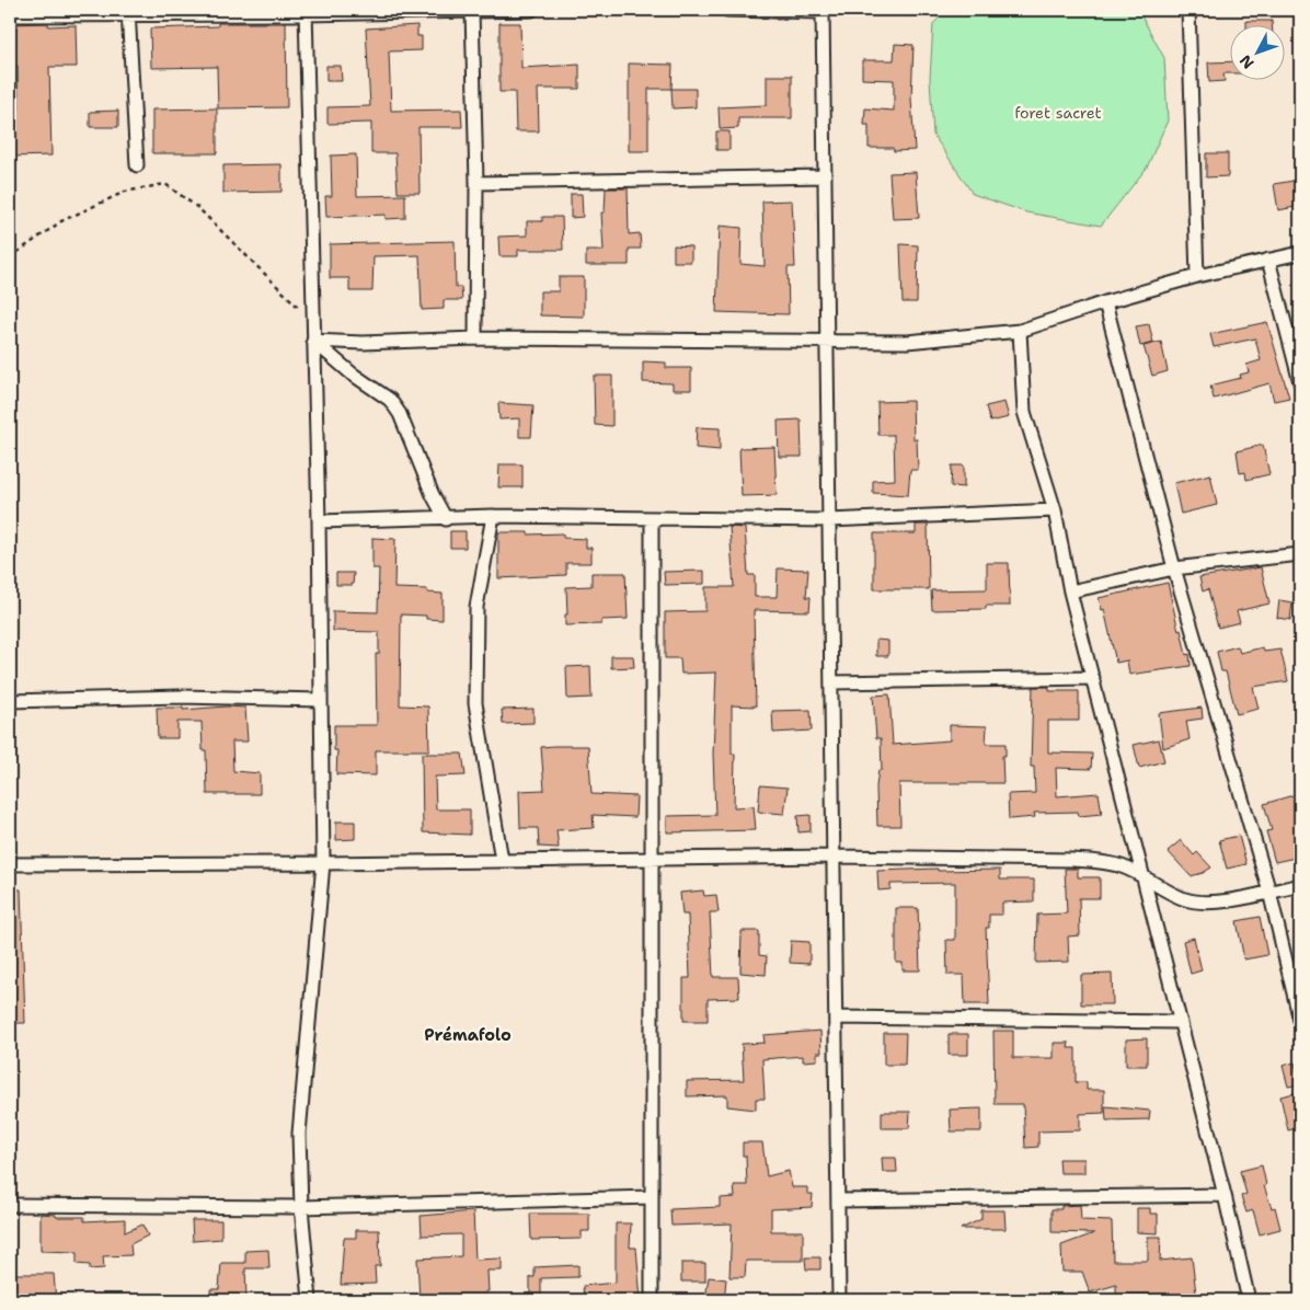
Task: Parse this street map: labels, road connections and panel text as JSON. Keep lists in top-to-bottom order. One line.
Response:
{"districts":["Prémafolo"],"parks":["foret sacret"],"north":"bottom left"}
